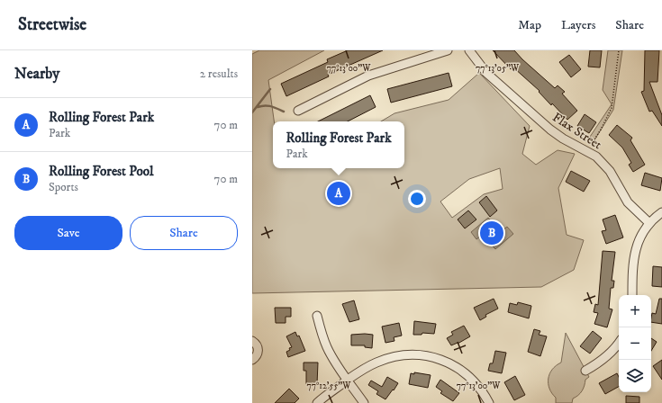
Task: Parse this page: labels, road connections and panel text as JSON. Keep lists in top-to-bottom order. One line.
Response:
{"streets":{"street":["Flax Street"]},"page":{"header":"Streetwise","nav":["Map","Layers","Share"],"heading":["Nearby","2 results"],"list":[{"mark":"A","name":"Rolling Forest Park","note":"Park","value":"70 m"},{"mark":"B","name":"Rolling Forest Pool","note":"Sports","value":"70 m"}],"popup":["Rolling Forest Park","Park"],"pins":["A","B"],"buttons":["Save","Share"],"map_buttons":["+","−"]},"coordinates":["77°13'00\"W","77°13'05\"W","77°12'55\"W"]}
